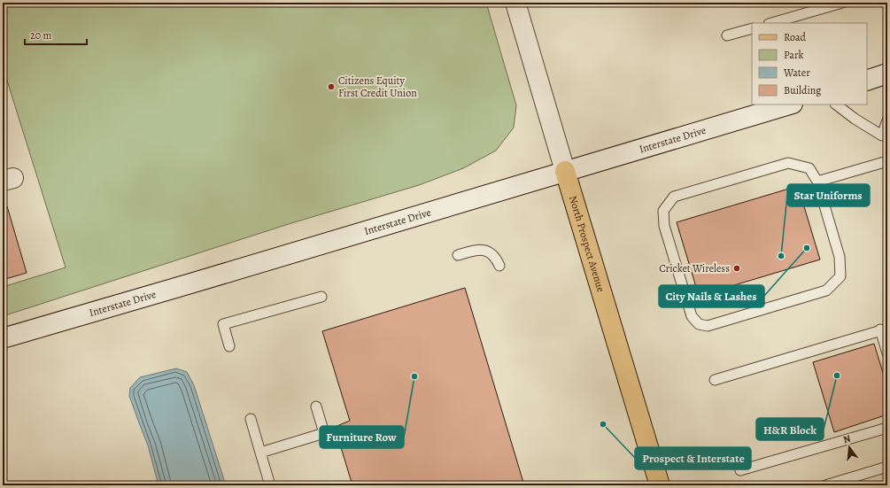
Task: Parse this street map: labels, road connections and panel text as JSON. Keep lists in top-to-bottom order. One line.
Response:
{"streets":{"main road":["Interstate Drive","North Prospect Avenue"]},"crossings":[["Interstate Drive","North Prospect Avenue"]],"places":["Citizens Equity First Credit Union","City Nails & Lashes","Star Uniforms","Cricket Wireless","H&R Block","Furniture Row","Prospect & Interstate"],"legend":["Road","Park","Water","Building"],"scale_bar":"20 m","north":"top"}
